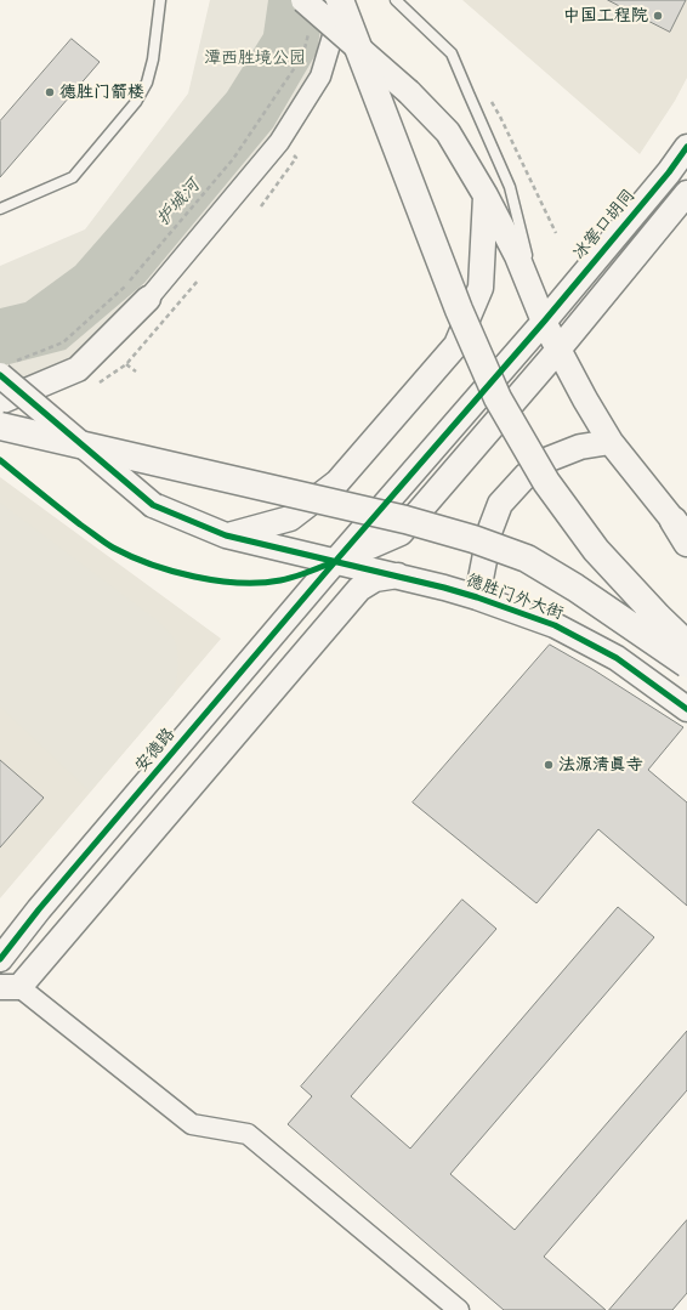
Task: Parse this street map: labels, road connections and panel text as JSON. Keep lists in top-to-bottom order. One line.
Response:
{"streets":{"street":["冰窖口胡同","德胜门外大街","安德路"]},"crossings":[["冰窖口胡同","德胜门外大街"],["冰窖口胡同","安德路"],["德胜门外大街","安德路"]],"water":["护城河"],"parks":["潭西胜境公园"],"places":["中国工程院","德胜门箭楼","法源清真寺"]}
